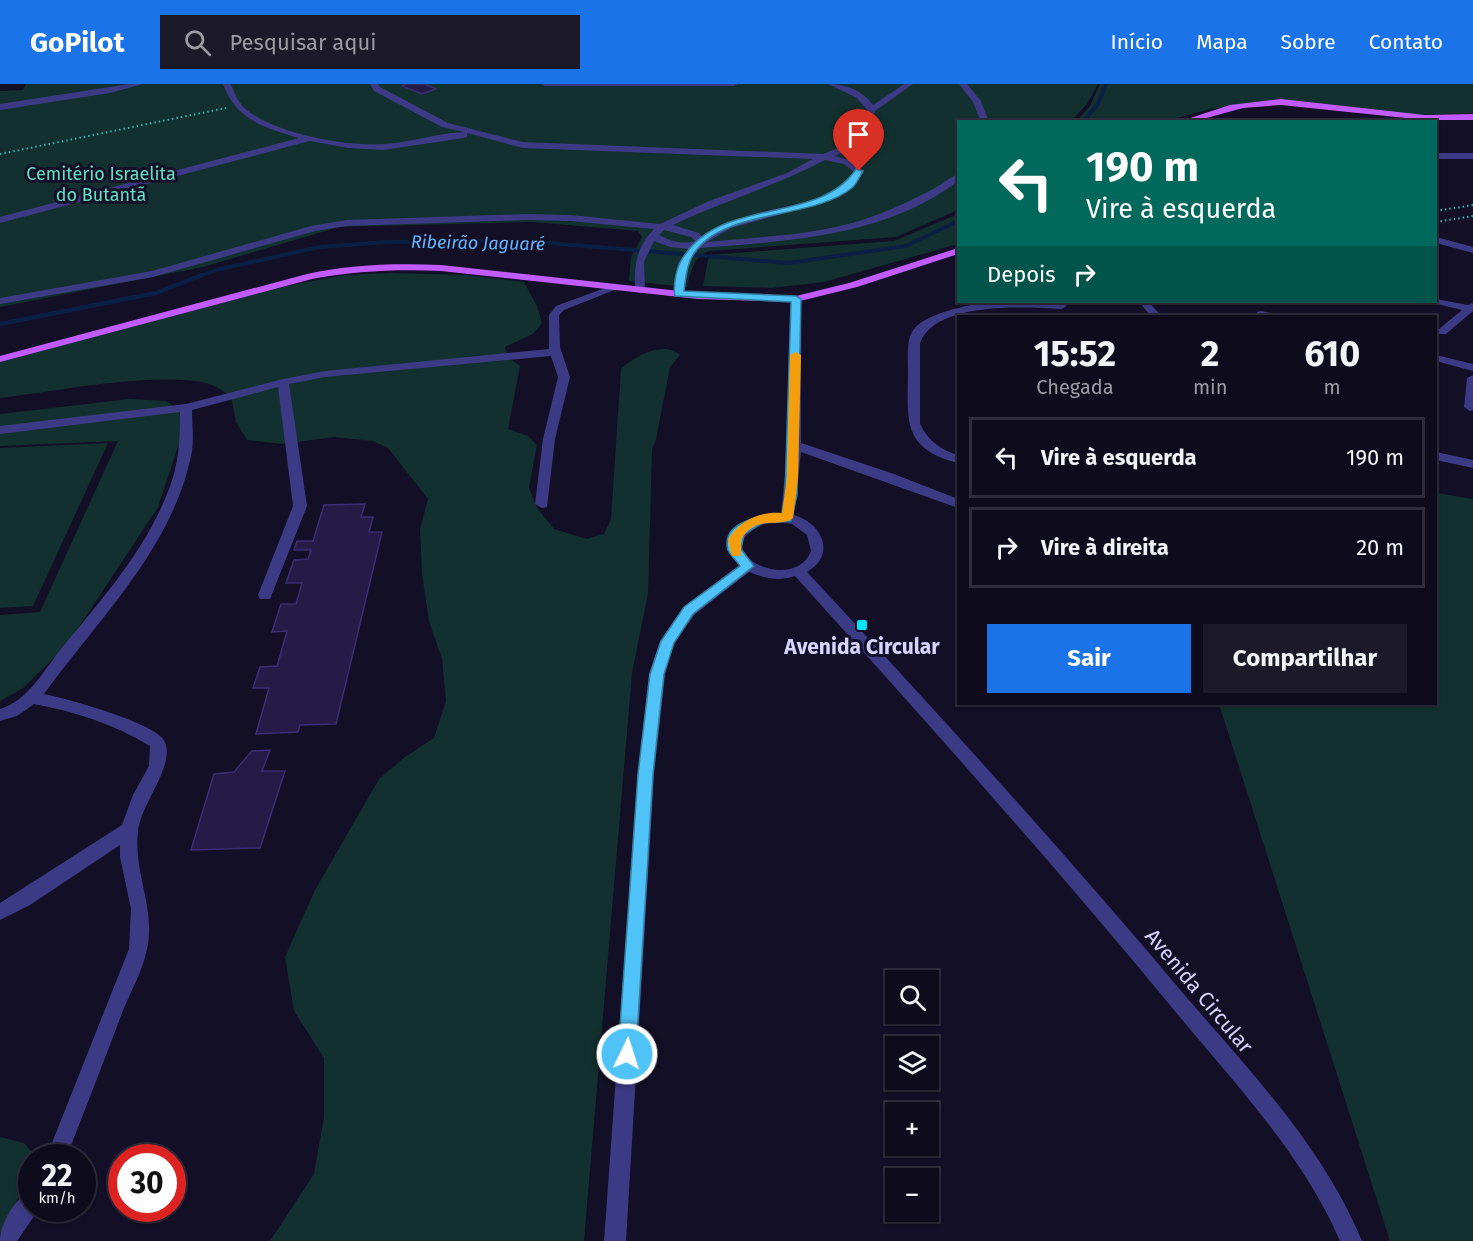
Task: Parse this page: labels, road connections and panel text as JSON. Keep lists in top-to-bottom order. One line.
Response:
{"streets":{"street":["Avenida Circular"]},"water":["Ribeirão Jaguaré"],"parks":["Cemitério Israelita do Butantã"],"places":{"transit":["Avenida Circular"]},"page":{"header":"GoPilot","search":"Pesquisar aqui","nav":["Início","Mapa","Sobre","Contato"],"turn":["190 m","Vire à esquerda"],"then":"Depois","eta":["15:52","Chegada","2","min","610","m"],"list":[{"name":"Vire à esquerda","value":"190 m"},{"name":"Vire à direita","value":"20 m"}],"buttons":["Sair","Compartilhar"],"map_buttons":["+","−"],"speed":"22 km/h","limit":"30"}}
